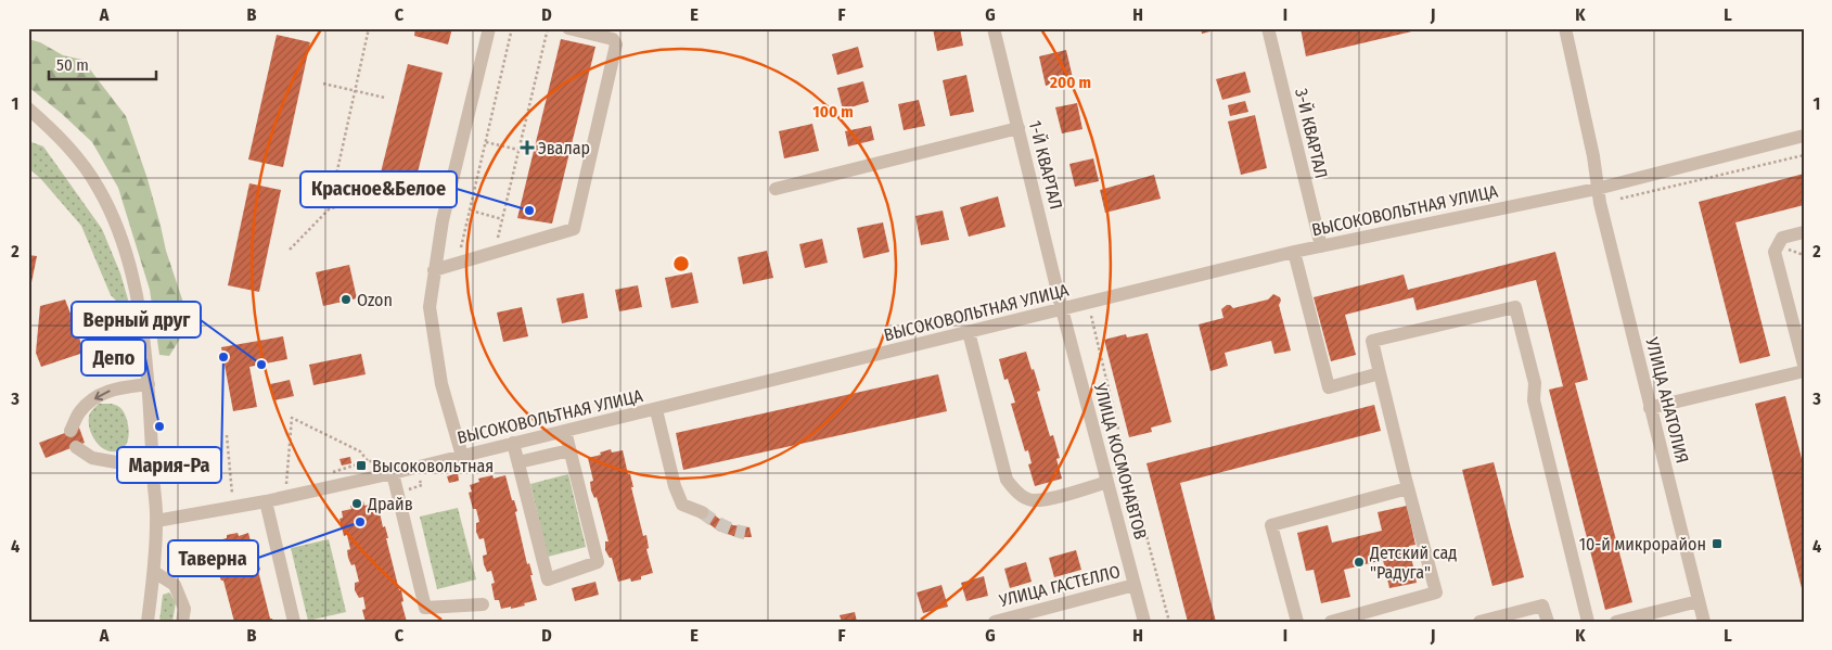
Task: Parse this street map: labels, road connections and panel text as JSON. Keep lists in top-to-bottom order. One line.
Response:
{"streets":{"street":["3-Й КВАРТАЛ","1-Й КВАРТАЛ","ВЫСОКОВОЛЬТНАЯ УЛИЦА","УЛИЦА АНАТОЛИЯ","УЛИЦА КОСМОНАВТОВ","УЛИЦА ГАСТЕЛЛО"]},"crossings":[["3-Й КВАРТАЛ","ВЫСОКОВОЛЬТНАЯ УЛИЦА"],["1-Й КВАРТАЛ","ВЫСОКОВОЛЬТНАЯ УЛИЦА"],["1-Й КВАРТАЛ","УЛИЦА КОСМОНАВТОВ"],["ВЫСОКОВОЛЬТНАЯ УЛИЦА","УЛИЦА АНАТОЛИЯ"],["ВЫСОКОВОЛЬТНАЯ УЛИЦА","УЛИЦА КОСМОНАВТОВ"],["УЛИЦА КОСМОНАВТОВ","УЛИЦА ГАСТЕЛЛО"]],"places":{"health":["Эвалар"],"other":["Красное&Белое","Ozon","Мария-Ра","Верный друг","Депо","Драйв","Таверна","Детский сад \"Радуга\""],"transit":["Высоковольтная","10-й микрорайон"]},"scale_bar":"50 m","grid":{"columns":["A","B","C","D","E","F","G","H","I","J","K","L"],"rows":["1","2","3","4"]},"rings":["200 m","100 m"]}
